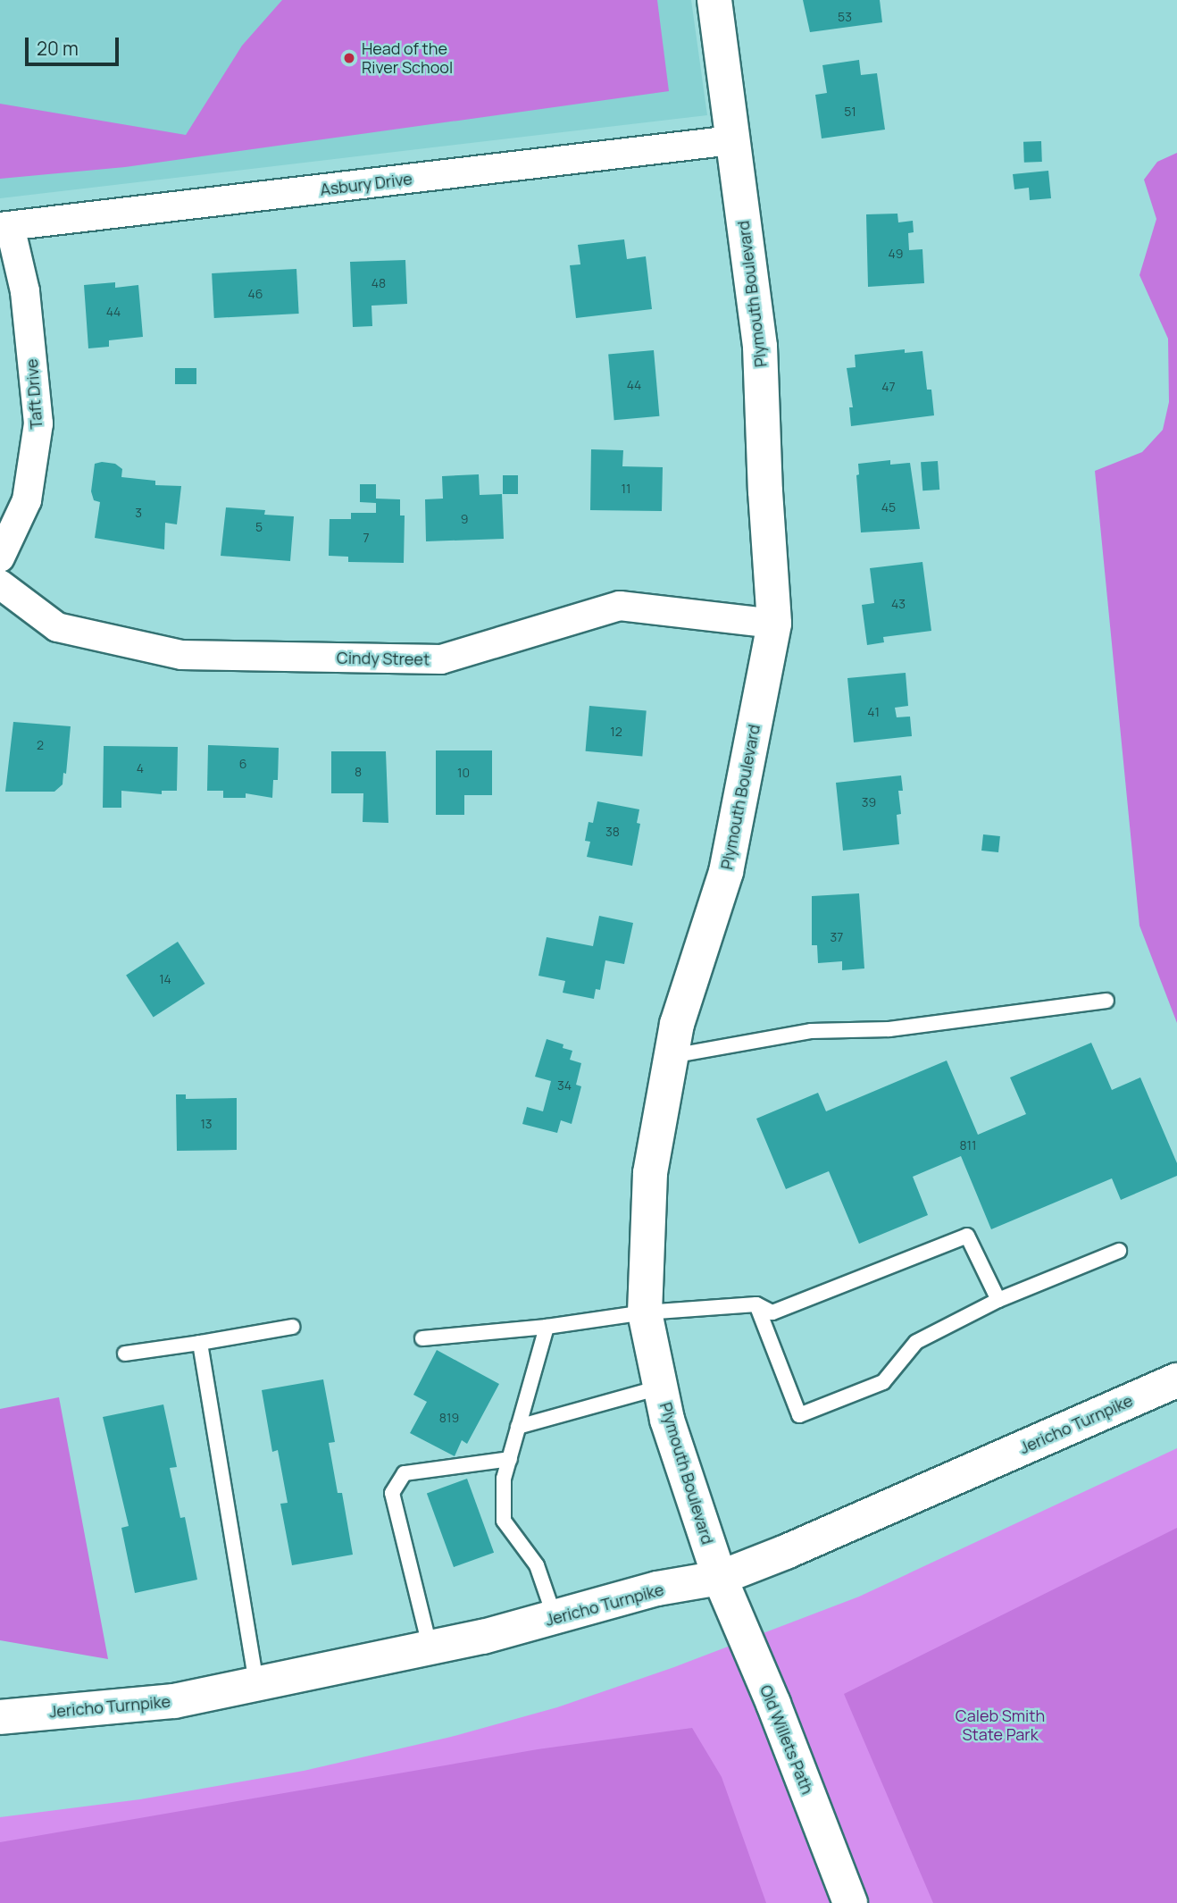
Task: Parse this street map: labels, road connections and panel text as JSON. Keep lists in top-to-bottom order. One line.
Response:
{"streets":{"main road":["Plymouth Boulevard","Jericho Turnpike","Old Willets Path"],"street":["Asbury Drive","Taft Drive","Cindy Street"]},"crossings":[["Asbury Drive","Plymouth Boulevard"],["Asbury Drive","Taft Drive"],["Plymouth Boulevard","Cindy Street"],["Plymouth Boulevard","Jericho Turnpike"],["Plymouth Boulevard","Old Willets Path"],["Jericho Turnpike","Old Willets Path"]],"parks":["Caleb Smith State Park"],"places":["Head of the River School"],"house_numbers":["53","51","49","48","46","44","44","47","11","45","3","9","5","7","43","41","12","2","6","4","8","10","39","38","37","14","34","13","811","819"],"scale_bar":"20 m"}
